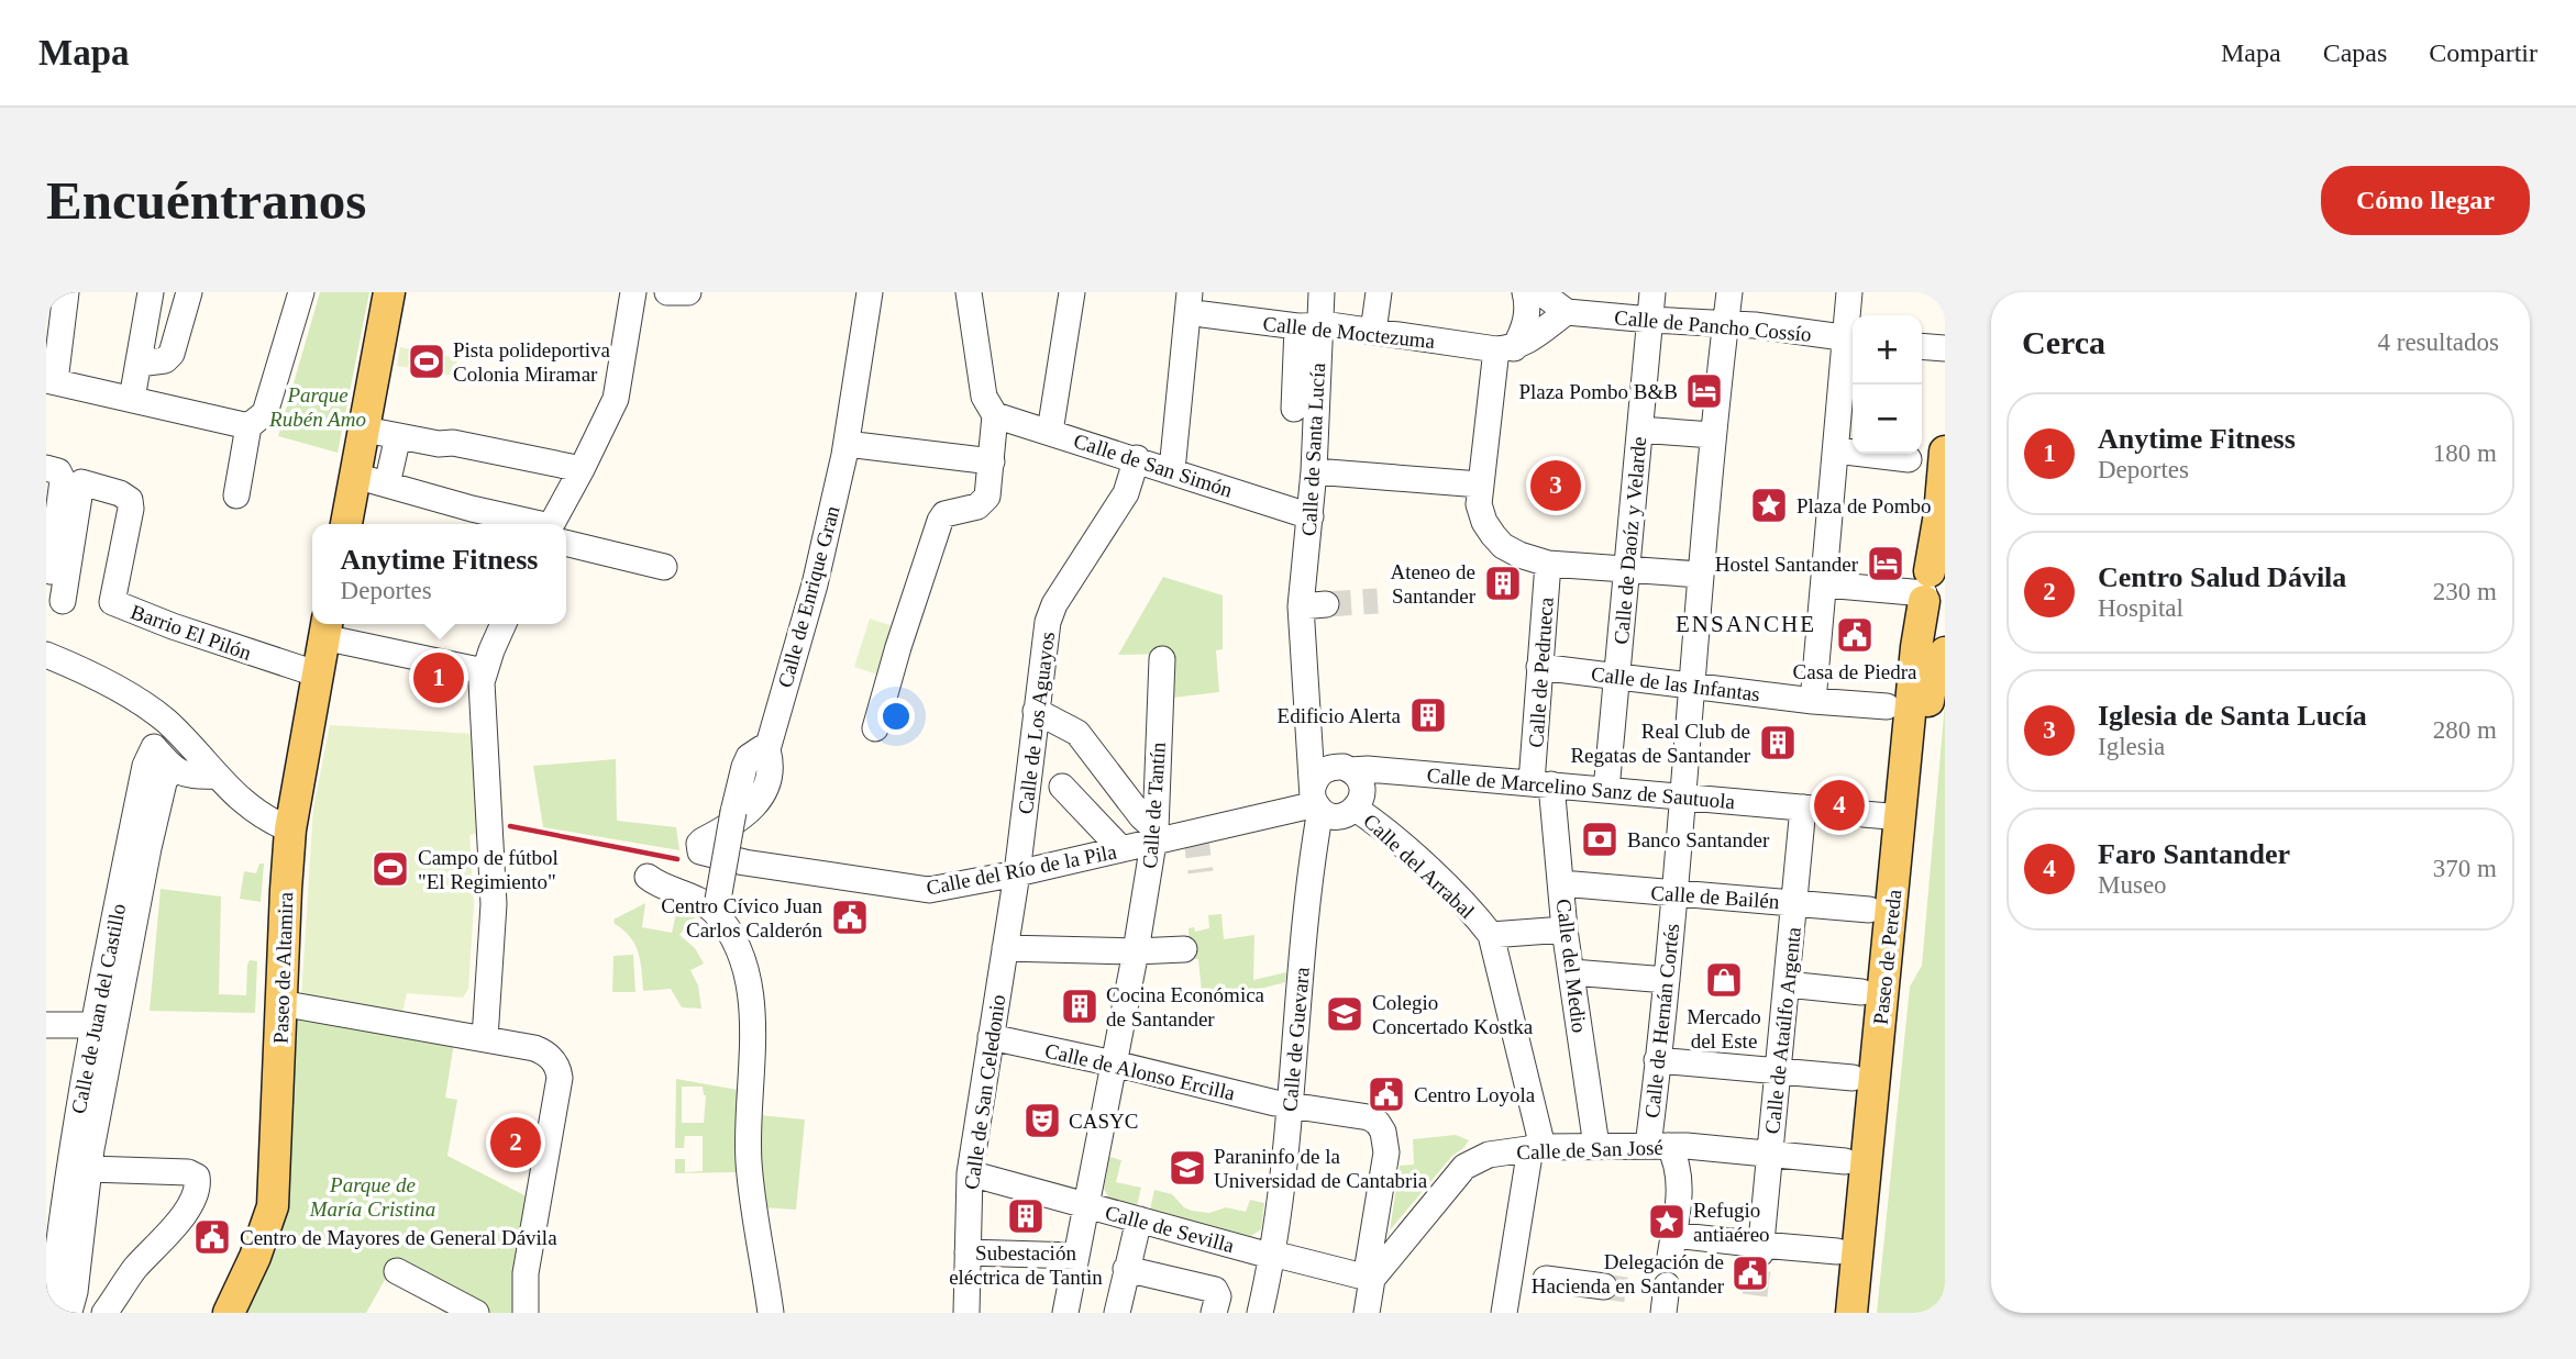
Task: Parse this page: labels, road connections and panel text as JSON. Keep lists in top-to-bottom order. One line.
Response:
{"streets":{"main road":["Paseo de Pereda","Paseo de Altamira"],"street":["Calle de Pancho Cossío","Calle de Moctezuma","Calle de Santa Lucía","Calle de San Simón","Calle de Daoíz y Velarde","Calle de Enrique Gran","Barrio El Pilón","Calle de Pedrueca","Calle de las Infantas","Calle de Los Aguayos","Calle de Marcelino Sanz de Sautuola","Calle de Tantín","Calle del Arrabal","Calle del Río de la Pila","Calle de Bailén","Calle del Medio","Calle de Juan del Castillo","Calle de Hernán Cortés","Calle de Ataúlfo Argenta","Calle de Guevara","Calle de Alonso Ercilla","Calle de San Celedonio","Calle de San José","Calle de Sevilla"]},"crossings":[["Calle de Pancho Cossío","Calle de Daoíz y Velarde"],["Calle de Pancho Cossío","Calle de Hernán Cortés"],["Calle de Moctezuma","Calle de Santa Lucía"],["Calle de Santa Lucía","Calle de San Simón"],["Calle de Santa Lucía","Calle de Marcelino Sanz de Sautuola"],["Calle de Santa Lucía","Calle del Arrabal"],["Calle de Santa Lucía","Calle del Río de la Pila"],["Calle de Santa Lucía","Calle de Guevara"],["Calle de San Simón","Calle de Los Aguayos"],["Calle de Daoíz y Velarde","Calle de las Infantas"],["Calle de Daoíz y Velarde","Calle de Marcelino Sanz de Sautuola"],["Calle de Enrique Gran","Calle del Río de la Pila"],["Barrio El Pilón","Paseo de Altamira"],["Calle de Pedrueca","Calle de las Infantas"],["Calle de Pedrueca","Calle de Marcelino Sanz de Sautuola"],["Calle de Pedrueca","Calle del Medio"],["Calle de las Infantas","Calle de Hernán Cortés"],["Calle de Los Aguayos","Calle del Río de la Pila"],["Calle de Los Aguayos","Calle de San Celedonio"],["Calle de Marcelino Sanz de Sautuola","Calle del Arrabal"],["Calle de Marcelino Sanz de Sautuola","Calle del Río de la Pila"],["Calle de Marcelino Sanz de Sautuola","Calle del Medio"],["Calle de Marcelino Sanz de Sautuola","Calle de Hernán Cortés"],["Calle de Marcelino Sanz de Sautuola","Calle de Ataúlfo Argenta"],["Calle de Marcelino Sanz de Sautuola","Calle de Guevara"],["Calle de Tantín","Calle del Río de la Pila"],["Calle de Tantín","Calle de Alonso Ercilla"],["Calle de Tantín","Calle de Sevilla"],["Calle del Arrabal","Calle del Río de la Pila"],["Calle del Arrabal","Calle de Guevara"],["Calle del Arrabal","Calle de San José"],["Calle del Río de la Pila","Calle de Guevara"],["Calle del Río de la Pila","Calle de San Celedonio"],["Calle de Bailén","Calle del Medio"],["Calle de Bailén","Calle de Hernán Cortés"],["Calle de Bailén","Calle de Ataúlfo Argenta"],["Calle del Medio","Calle de San José"],["Calle de Hernán Cortés","Calle de Ataúlfo Argenta"],["Calle de Hernán Cortés","Calle de San José"],["Calle de Ataúlfo Argenta","Calle de San José"],["Calle de Guevara","Calle de Alonso Ercilla"],["Calle de Guevara","Calle de Sevilla"],["Calle de Alonso Ercilla","Calle de San Celedonio"],["Calle de San Celedonio","Calle de Sevilla"],["Calle de San José","Calle de Sevilla"]],"districts":["ENSANCHE"],"parks":["Parque Rubén Amo","Parque de María Cristina"],"places":{"sports":["Pista polideportiva Colonia Miramar","Campo de fútbol \"El Regimiento\""],"hotel":["Plaza Pombo B&B","Hostel Santander"],"place":["Plaza de Pombo","Refugio antiaéreo"],"building":["Ateneo de Santander","Edificio Alerta","Real Club de Regatas de Santander","Cocina Económica de Santander","Subestación eléctrica de Tantin"],"public building":["Casa de Piedra","Centro Cívico Juan Carlos Calderón","Centro Loyola","Centro de Mayores de General Dávila","Delegación de Hacienda en Santander"],"bank":["Banco Santander"],"shop":["Mercado del Este"],"school or university":["Colegio Concertado Kostka","Paraninfo de la Universidad de Cantabria"],"theatre":["CASYC"]},"page":{"header":"Mapa","nav":["Mapa","Capas","Compartir"],"buttons":"Cómo llegar","title":"Encuéntranos","heading":["Cerca","4 resultados"],"map_buttons":["+","−"],"list":[{"mark":"1","name":"Anytime Fitness","note":"Deportes","value":"180 m"},{"mark":"2","name":"Centro Salud Dávila","note":"Hospital","value":"230 m"},{"mark":"3","name":"Iglesia de Santa Lucía","note":"Iglesia","value":"280 m"},{"mark":"4","name":"Faro Santander","note":"Museo","value":"370 m"}],"pins":["3","1","4","2"],"popup":["Anytime Fitness","Deportes"]}}
